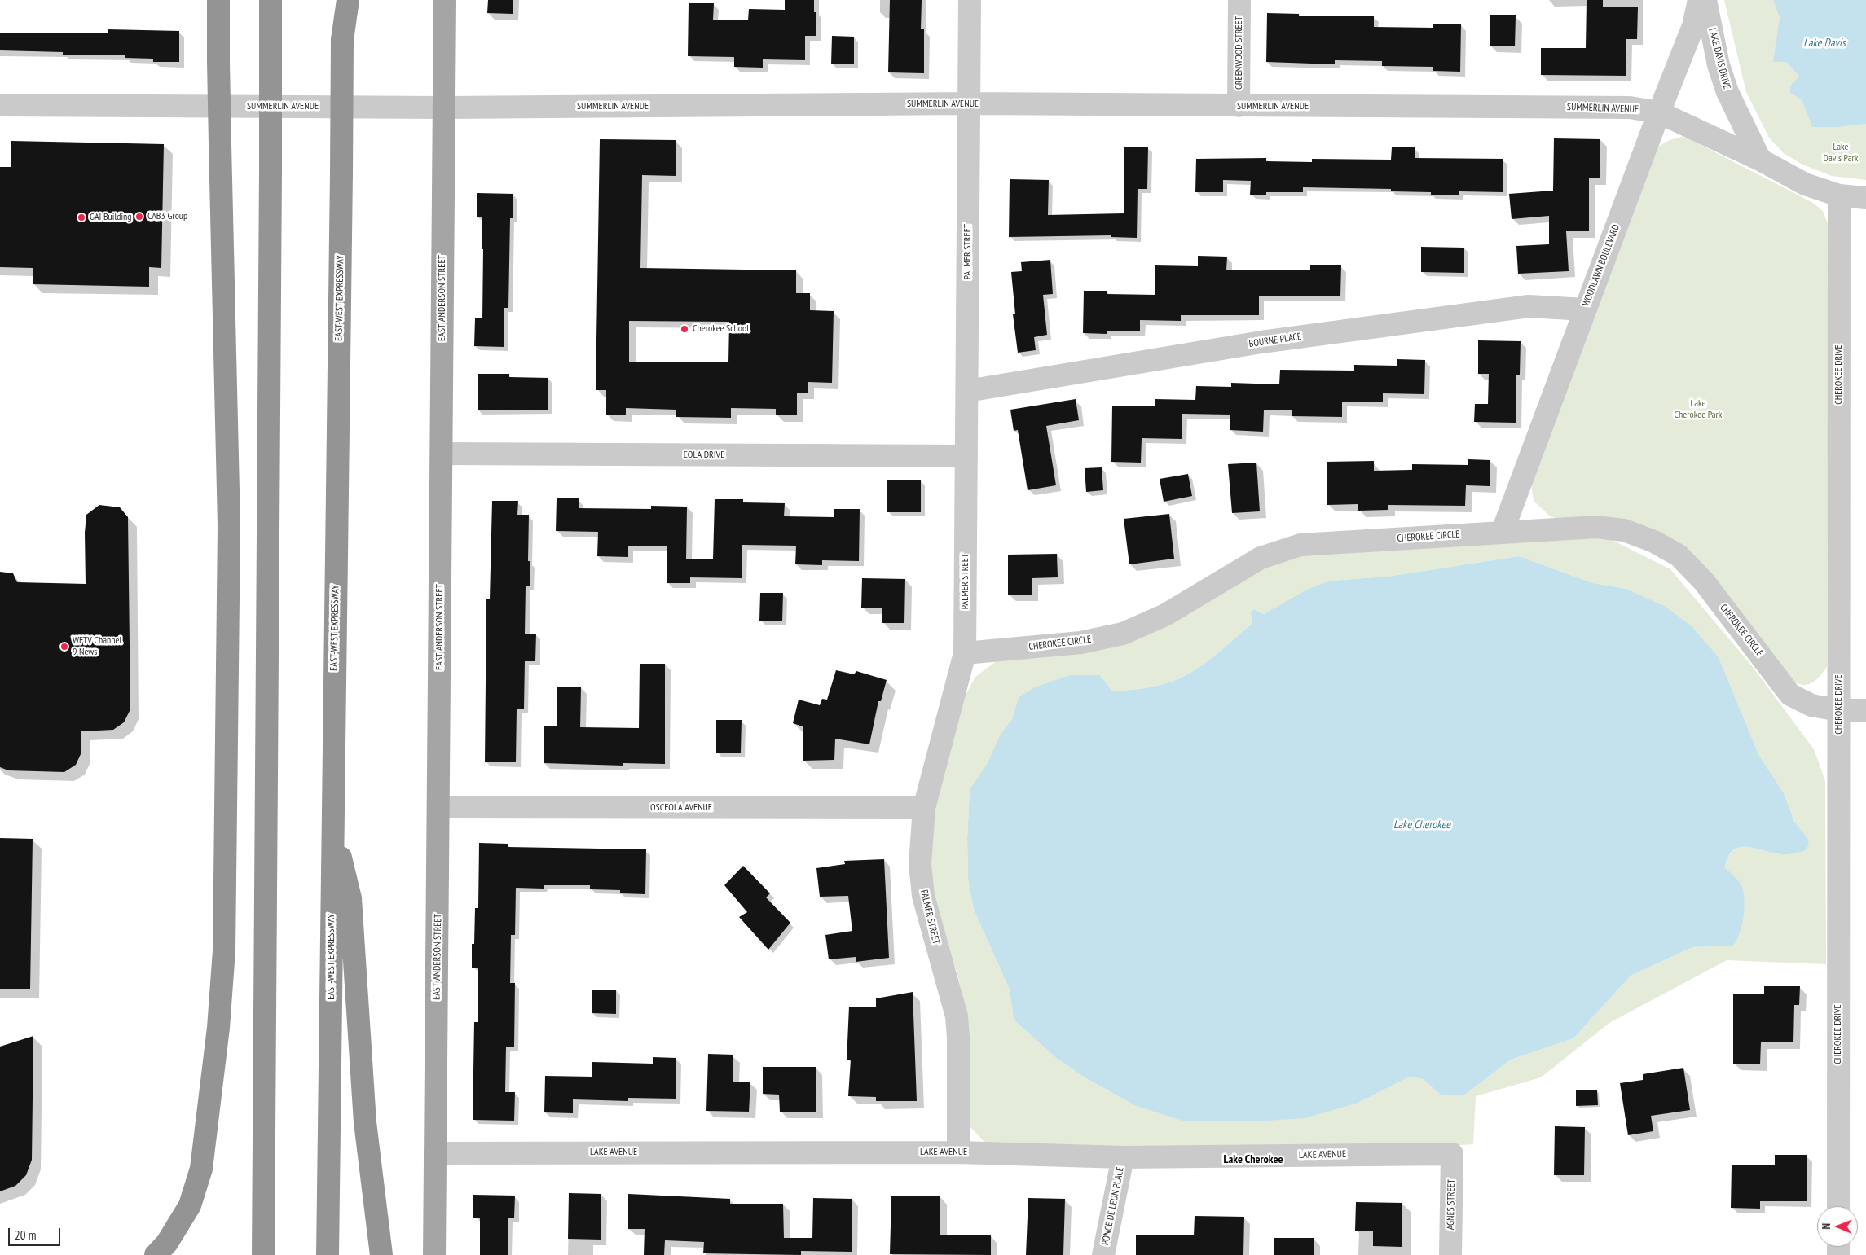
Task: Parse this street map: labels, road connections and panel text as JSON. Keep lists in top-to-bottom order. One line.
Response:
{"streets":{"highway":["EAST-WEST EXPRESSWAY"],"main road":["EAST ANDERSON STREET"],"street":["GREENWOOD STREET","LAKE DAVIS DRIVE","SUMMERLIN AVENUE","PALMER STREET","WOODLAWN BOULEVARD","BOURNE PLACE","CHEROKEE DRIVE","EOLA DRIVE","CHEROKEE CIRCLE","OSCEOLA AVENUE","LAKE AVENUE","AGNES STREET","PONCE DE LEON PLACE"]},"crossings":[["GREENWOOD STREET","SUMMERLIN AVENUE"],["LAKE DAVIS DRIVE","SUMMERLIN AVENUE"],["SUMMERLIN AVENUE","PALMER STREET"],["SUMMERLIN AVENUE","WOODLAWN BOULEVARD"],["SUMMERLIN AVENUE","EAST ANDERSON STREET"],["SUMMERLIN AVENUE","CHEROKEE DRIVE"],["PALMER STREET","BOURNE PLACE"],["PALMER STREET","EOLA DRIVE"],["PALMER STREET","CHEROKEE CIRCLE"],["PALMER STREET","OSCEOLA AVENUE"],["PALMER STREET","LAKE AVENUE"],["WOODLAWN BOULEVARD","BOURNE PLACE"],["WOODLAWN BOULEVARD","CHEROKEE CIRCLE"],["EAST ANDERSON STREET","EOLA DRIVE"],["EAST ANDERSON STREET","OSCEOLA AVENUE"],["EAST ANDERSON STREET","LAKE AVENUE"],["CHEROKEE DRIVE","CHEROKEE CIRCLE"],["LAKE AVENUE","AGNES STREET"],["LAKE AVENUE","PONCE DE LEON PLACE"]],"districts":["Lake Cherokee"],"water":["Lake Davis","Lake Cherokee"],"parks":["Lake Davis Park","Lake Cherokee Park"],"places":["CAB3 Group","GAI Building","Cherokee School","WFTV Channel 9 News"],"scale_bar":"20 m","north":"left"}
